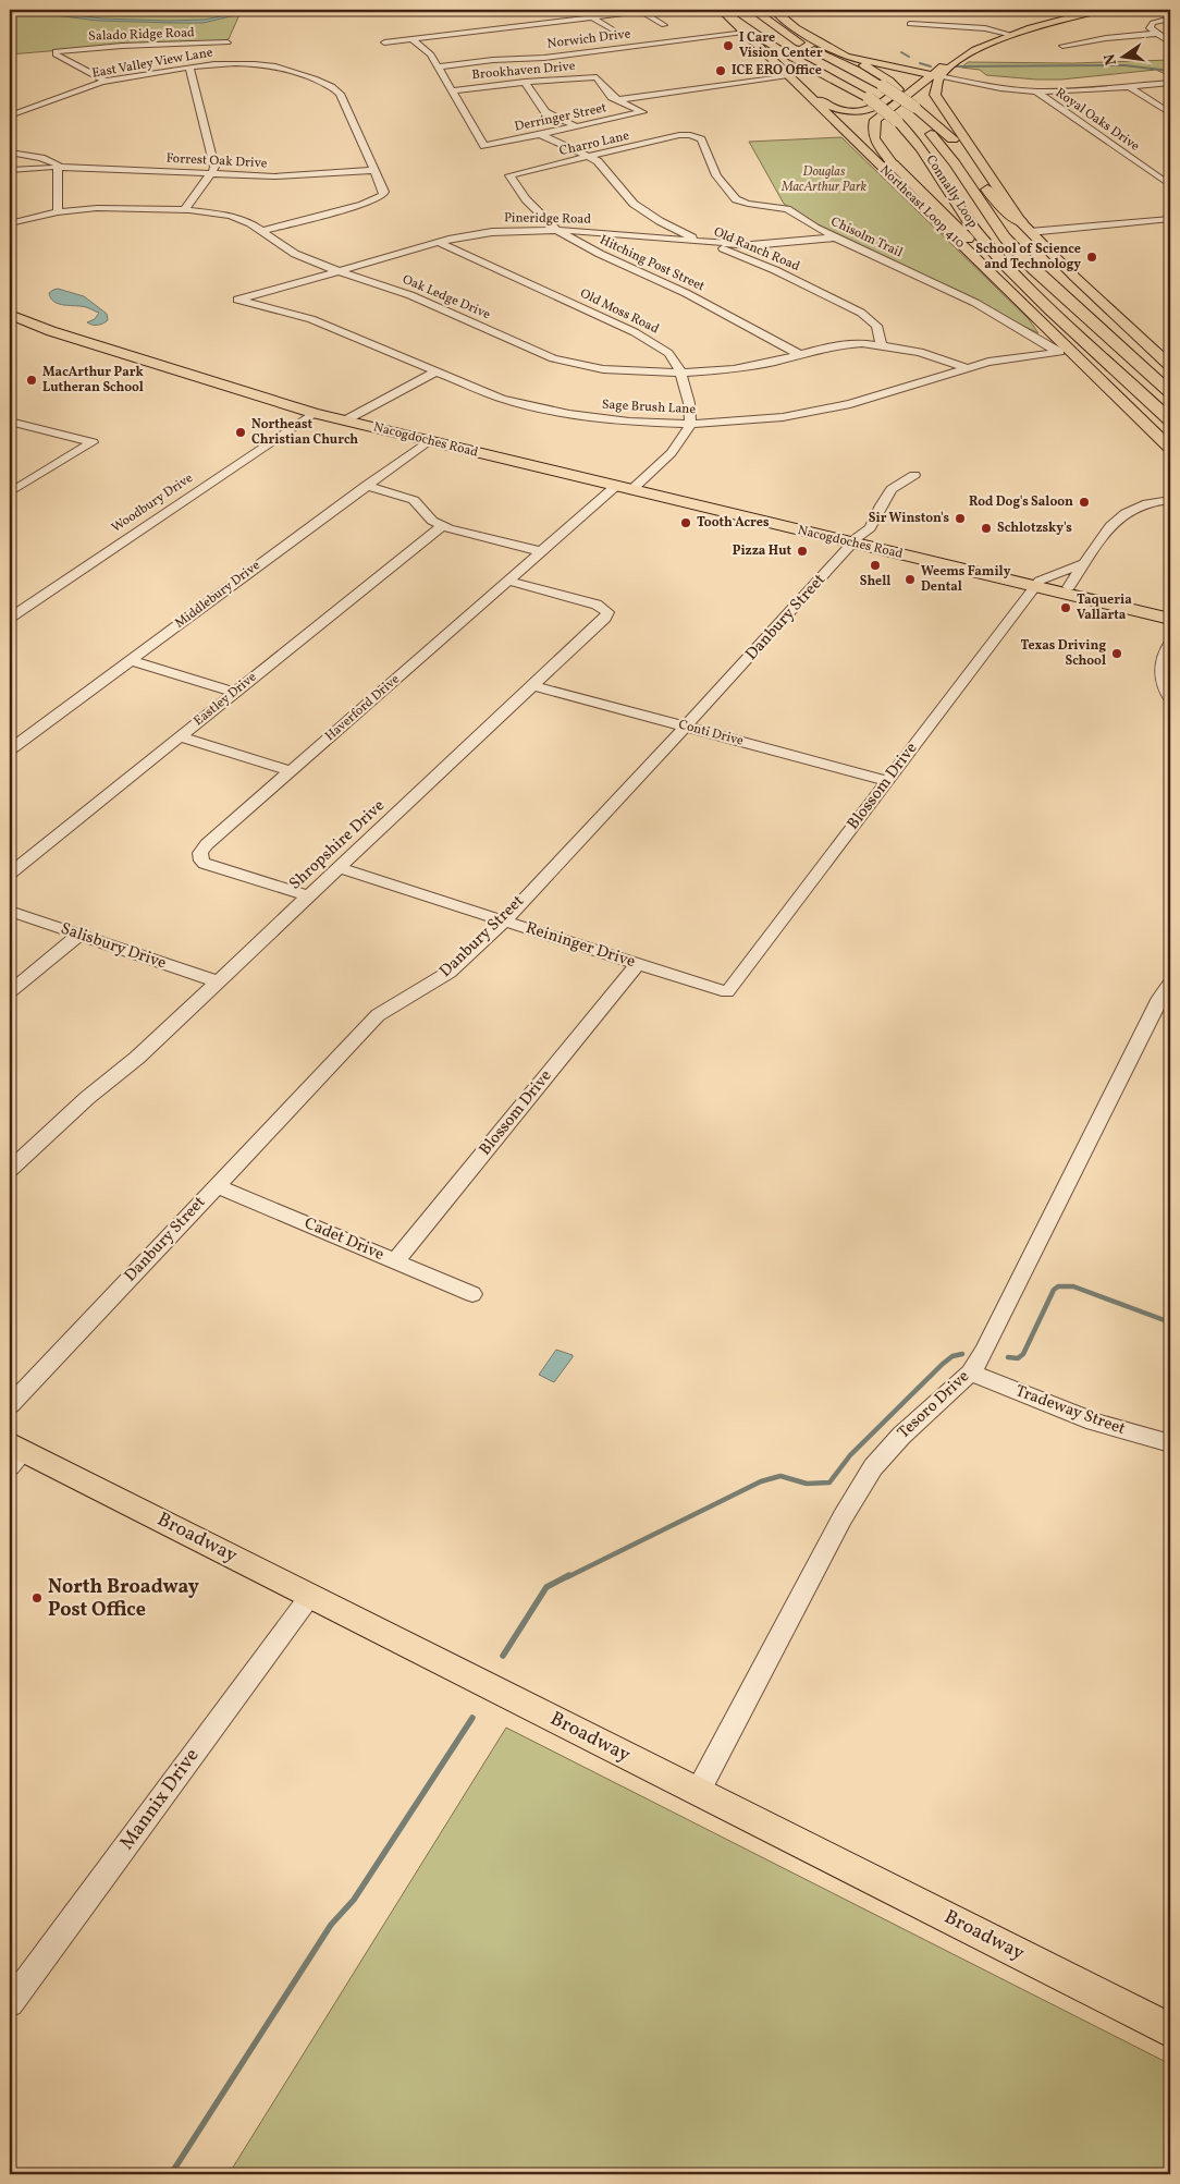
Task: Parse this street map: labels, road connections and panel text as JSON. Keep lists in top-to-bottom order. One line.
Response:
{"streets":{"highway":["Connally Loop"],"main road":["Northeast Loop 410","Nacogdoches Road","Broadway"],"street":["Salado Ridge Road","Norwich Drive","East Valley View Lane","Brookhaven Drive","Derringer Street","Royal Oaks Drive","Charro Lane","Forrest Oak Drive","Pineridge Road","Chisolm Trail","Old Ranch Road","Hitching Post Street","Oak Ledge Drive","Old Moss Road","Sage Brush Lane","Woodbury Drive","Middlebury Drive","Danbury Street","Eastley Drive","Haverford Drive","Conti Drive","Blossom Drive","Shropshire Drive","Reininger Drive","Salisbury Drive","Cadet Drive","Tesoro Drive","Tradeway Street","Mannix Drive"]},"crossings":[["Salado Ridge Road","East Valley View Lane"],["Norwich Drive","Northeast Loop 410"],["East Valley View Lane","Forrest Oak Drive"],["East Valley View Lane","Oak Ledge Drive"],["Brookhaven Drive","Derringer Street"],["Derringer Street","Old Ranch Road"],["Charro Lane","Chisolm Trail"],["Charro Lane","Old Ranch Road"],["Charro Lane","Hitching Post Street"],["Northeast Loop 410","Chisolm Trail"],["Northeast Loop 410","Sage Brush Lane"],["Pineridge Road","Chisolm Trail"],["Pineridge Road","Old Ranch Road"],["Pineridge Road","Hitching Post Street"],["Pineridge Road","Oak Ledge Drive"],["Pineridge Road","Old Moss Road"],["Pineridge Road","Sage Brush Lane"],["Chisolm Trail","Sage Brush Lane"],["Old Ranch Road","Oak Ledge Drive"],["Hitching Post Street","Oak Ledge Drive"],["Oak Ledge Drive","Old Moss Road"],["Old Moss Road","Sage Brush Lane"],["Nacogdoches Road","Woodbury Drive"],["Nacogdoches Road","Middlebury Drive"],["Nacogdoches Road","Danbury Street"],["Nacogdoches Road","Haverford Drive"],["Nacogdoches Road","Blossom Drive"],["Danbury Street","Conti Drive"],["Danbury Street","Reininger Drive"],["Danbury Street","Cadet Drive"],["Haverford Drive","Shropshire Drive"],["Conti Drive","Blossom Drive"],["Conti Drive","Shropshire Drive"],["Blossom Drive","Reininger Drive"],["Blossom Drive","Cadet Drive"],["Shropshire Drive","Reininger Drive"],["Shropshire Drive","Salisbury Drive"],["Tesoro Drive","Tradeway Street"],["Tesoro Drive","Broadway"],["Broadway","Mannix Drive"]],"parks":["Douglas MacArthur Park"],"places":["I Care Vision Center","ICE ERO Office","School of Science and Technology","MacArthur Park Lutheran School","Northeast Christian Church","Rod Dog's Saloon","Sir Winston's","Tooth Acres","Schlotzsky's","Pizza Hut","Shell","Weems Family Dental","Taqueria Vallarta","Texas Driving School","North Broadway Post Office"],"north":"left"}
